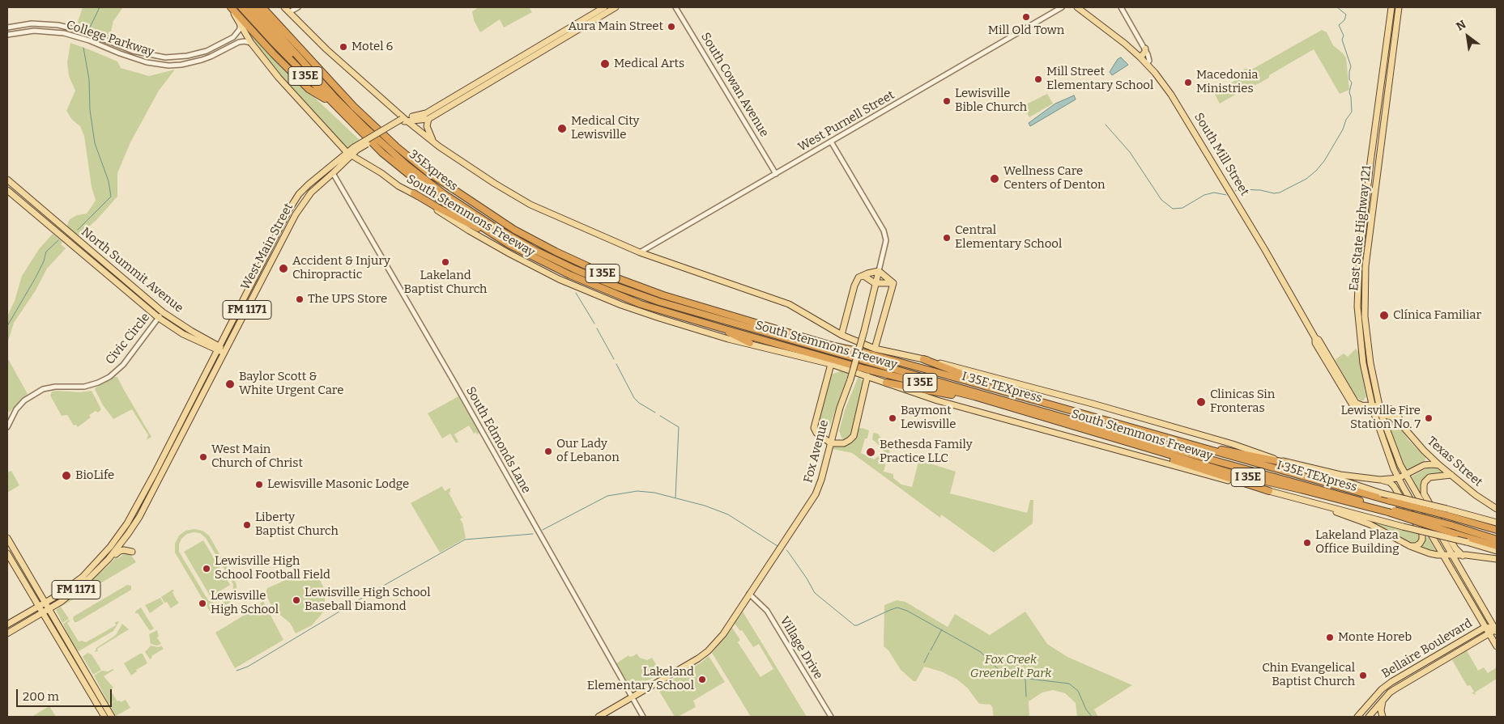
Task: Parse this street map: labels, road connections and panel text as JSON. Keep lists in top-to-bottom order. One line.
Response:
{"streets":{"highway":["I 35E","35Express","South Stemmons Freeway","I 35E TEXpress"],"main road":["South Mill Street","East State Highway 121","West Main Street","North Summit Avenue","FM 1171","Fox Avenue","Texas Street","Bellaire Boulevard"],"street":["College Parkway","South Cowan Avenue","West Purnell Street","Civic Circle","South Edmonds Lane","Village Drive"]},"crossings":[["College Parkway","South Stemmons Freeway"],["I 35E","South Stemmons Freeway"],["South Cowan Avenue","West Purnell Street"],["West Purnell Street","South Stemmons Freeway"],["West Purnell Street","Fox Avenue"],["South Mill Street","East State Highway 121"],["South Mill Street","Texas Street"],["35Express","I 35E TEXpress"],["South Stemmons Freeway","East State Highway 121"],["South Stemmons Freeway","West Main Street"],["South Stemmons Freeway","I 35E TEXpress"],["East State Highway 121","Texas Street"],["East State Highway 121","Bellaire Boulevard"],["West Main Street","North Summit Avenue"],["West Main Street","South Edmonds Lane"],["North Summit Avenue","Civic Circle"],["South Edmonds Lane","Fox Avenue"],["Fox Avenue","Village Drive"]],"parks":["Fox Creek Greenbelt Park"],"places":["Mill Old Town","Aura Main Street","Motel 6","Medical Arts","Mill Street Elementary School","Macedonia Ministries","Lewisville Bible Church","Medical City Lewisville","Wellness Care Centers of Denton","Central Elementary School","Lakeland Baptist Church","Accident & Injury Chiropractic","The UPS Store","Clínica Familiar","Baylor Scott & White Urgent Care","Clinicas Sin Fronteras","Baymont Lewisville","Lewisville Fire Station No. 7","Our Lady of Lebanon","Bethesda Family Practice LLC","West Main Church of Christ","BioLife","Lewisville Masonic Lodge","Liberty Baptist Church","Lakeland Plaza Office Building","Lewisville High School Football Field","Lewisville High School Baseball Diamond","Lewisville High School","Monte Horeb","Chin Evangelical Baptist Church","Lakeland Elementary School"],"scale_bar":"200 m","north":"top left"}
